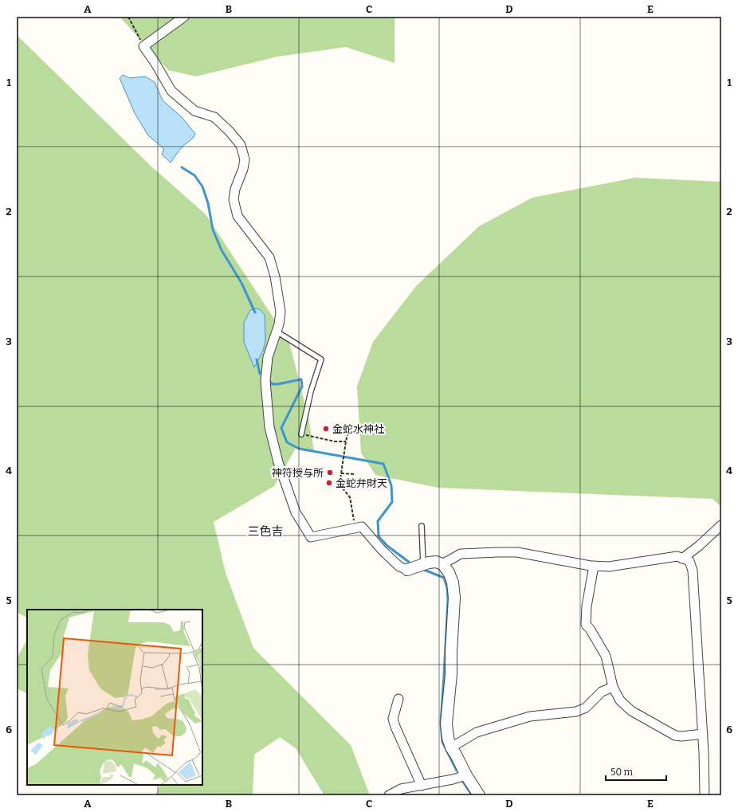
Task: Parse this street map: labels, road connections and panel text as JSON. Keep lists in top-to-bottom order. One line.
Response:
{"districts":["三色吉"],"places":["金蛇水神社","神符授与所","金蛇弁財天"],"scale_bar":"50 m","grid":{"columns":["A","B","C","D","E"],"rows":["1","2","3","4","5","6"]}}
